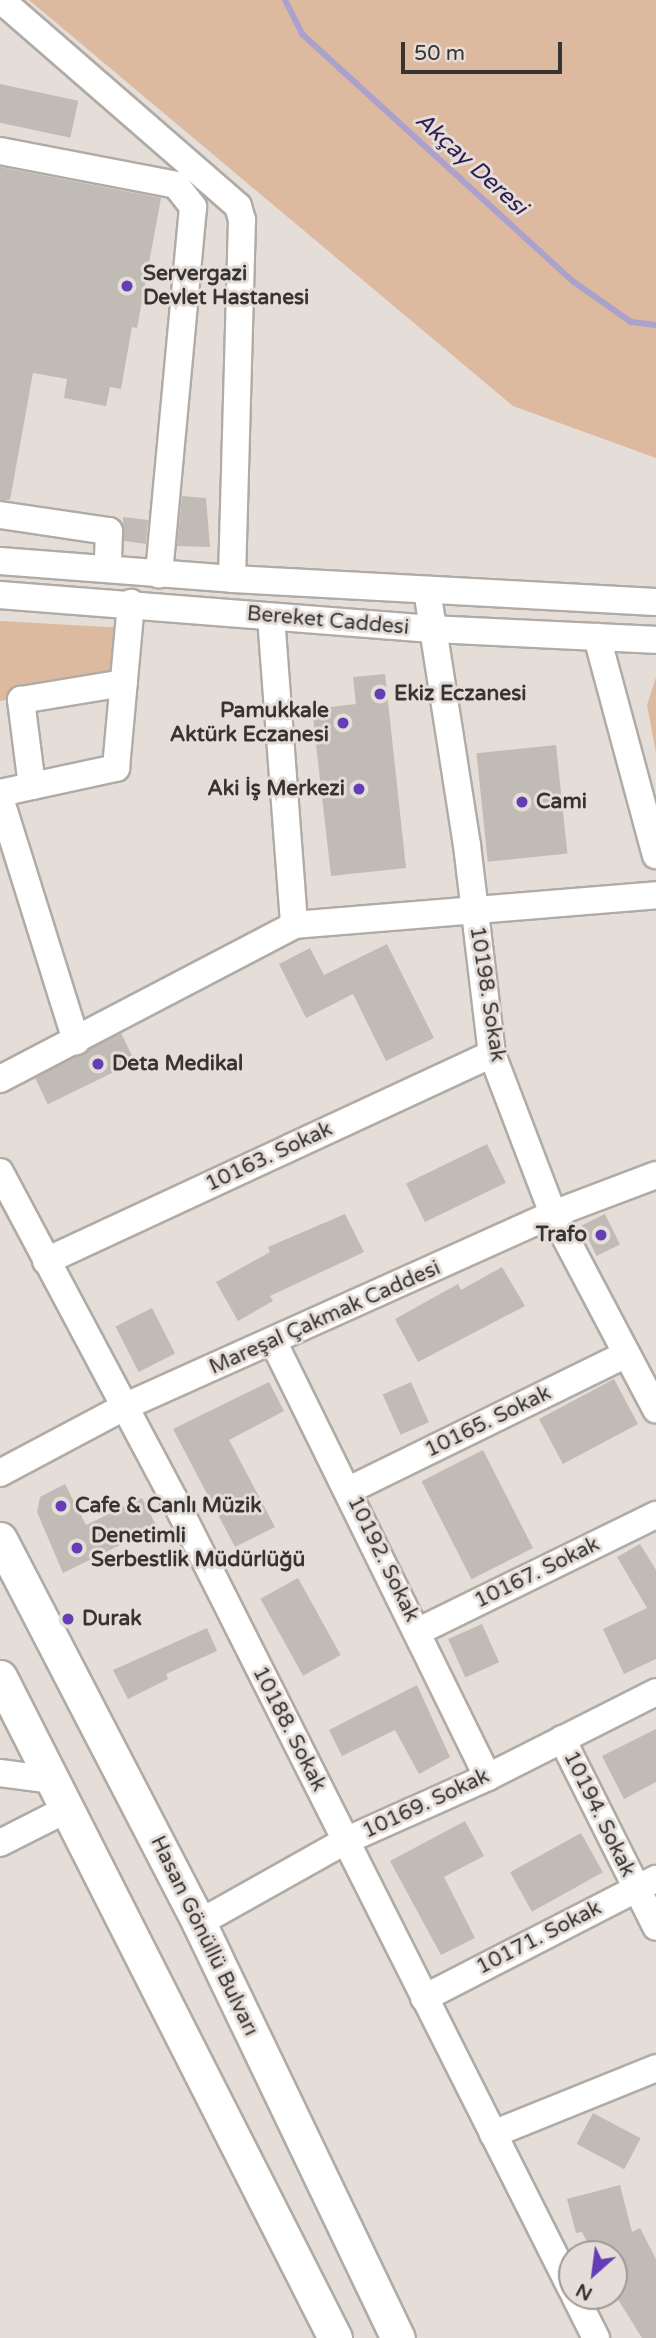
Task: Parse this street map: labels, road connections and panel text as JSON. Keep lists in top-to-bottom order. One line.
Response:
{"streets":{"main road":["Hasan Gönüllü Bulvarı"],"street":["Bereket Caddesi","10198. Sokak","10163. Sokak","Mareşal Çakmak Caddesi","10165. Sokak","10192. Sokak","10167. Sokak","10188. Sokak","10169. Sokak","10194. Sokak","10171. Sokak"]},"crossings":[["Bereket Caddesi","10198. Sokak"],["10198. Sokak","10163. Sokak"],["10198. Sokak","Mareşal Çakmak Caddesi"],["10198. Sokak","10165. Sokak"],["10163. Sokak","10188. Sokak"],["Mareşal Çakmak Caddesi","10192. Sokak"],["Mareşal Çakmak Caddesi","10188. Sokak"],["10165. Sokak","10192. Sokak"],["10192. Sokak","10167. Sokak"],["10192. Sokak","10169. Sokak"],["10188. Sokak","10169. Sokak"],["10188. Sokak","10171. Sokak"],["10169. Sokak","10194. Sokak"],["10169. Sokak","Hasan Gönüllü Bulvarı"],["10194. Sokak","10171. Sokak"]],"water":["Akçay Deresi"],"places":["Servergazi Devlet Hastanesi","Ekiz Eczanesi","Pamukkale Aktürk Eczanesi","Aki İş Merkezi","Cami","Deta Medikal","Trafo","Cafe & Canlı Müzik","Denetimli Serbestlik Müdürlüğü","Durak"],"scale_bar":"50 m","north":"bottom left"}
